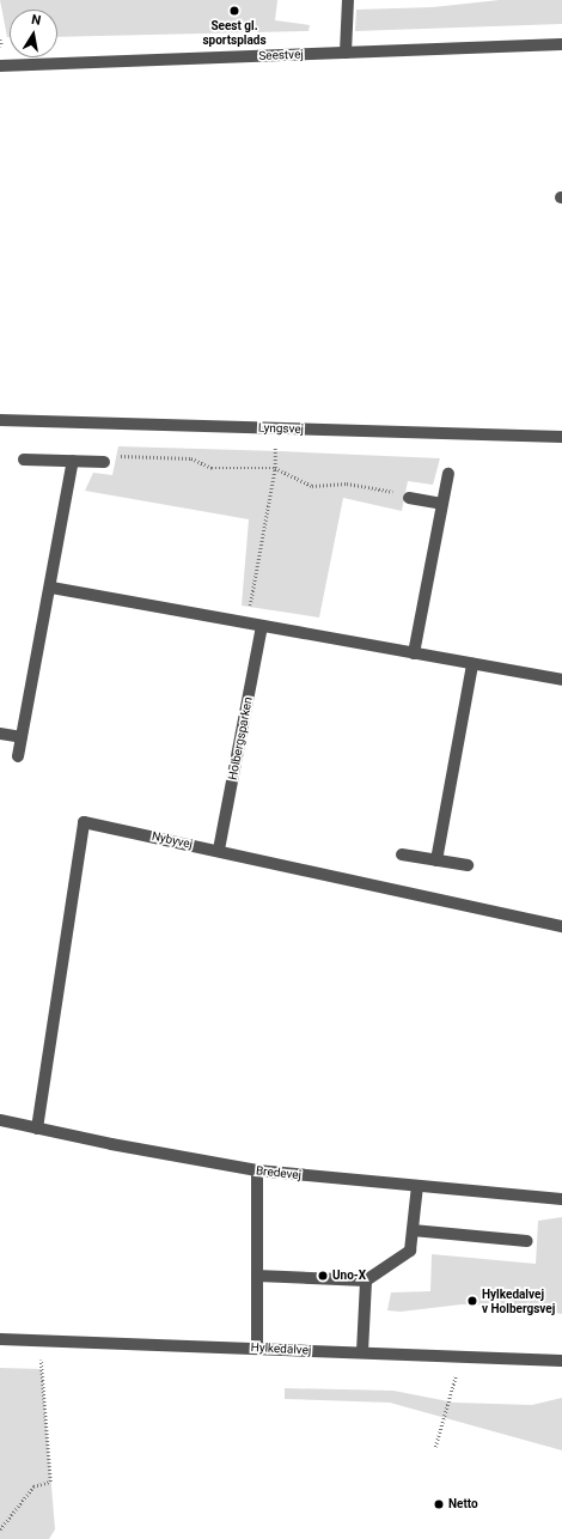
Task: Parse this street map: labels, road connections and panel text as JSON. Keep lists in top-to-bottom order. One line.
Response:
{"streets":{"street":["Seestvej","Lyngsvej","Holbergsparken","Nybyvej","Bredevej","Hylkedalvej"]},"crossings":[["Holbergsparken","Nybyvej"],["Nybyvej","Bredevej"]],"places":["Seest gl. sportsplads","Uno-X","Hylkedalvej v Holbergsvej","Netto"],"north":"top"}
